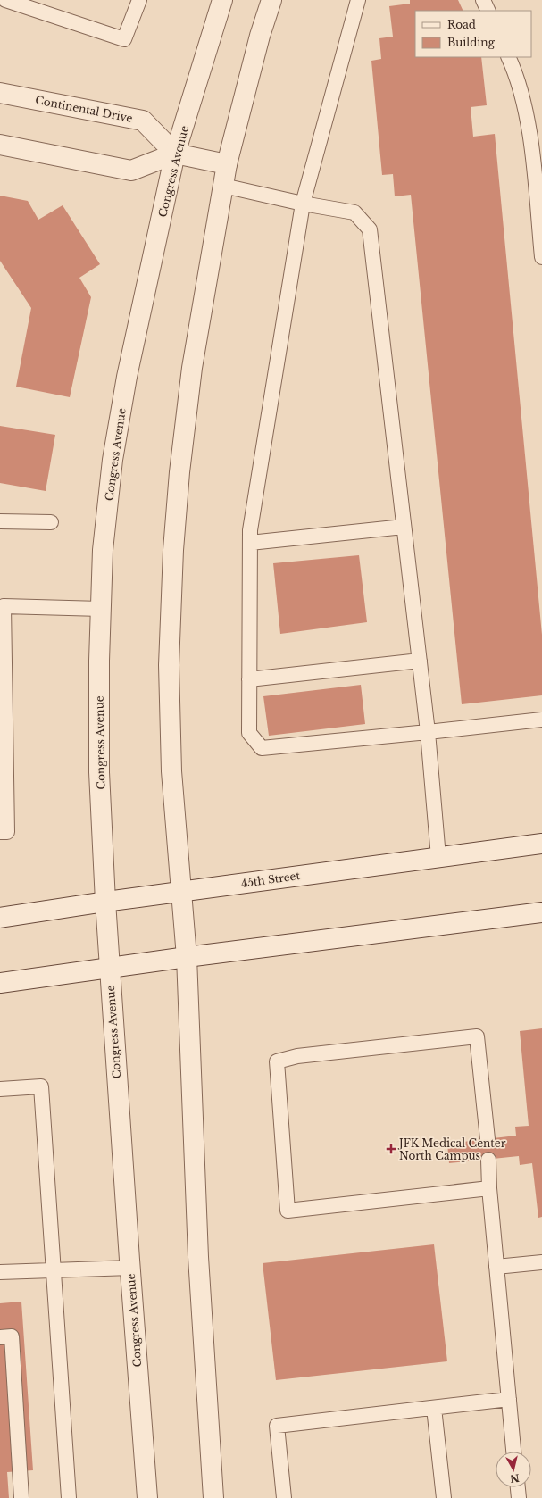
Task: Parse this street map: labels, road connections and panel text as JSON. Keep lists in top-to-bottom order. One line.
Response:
{"streets":{"street":["Continental Drive","Congress Avenue","45th Street"]},"crossings":[["Continental Drive","Congress Avenue"],["Congress Avenue","45th Street"]],"places":{"health":["JFK Medical Center North Campus"]},"legend":["Road","Building"],"north":"bottom"}
